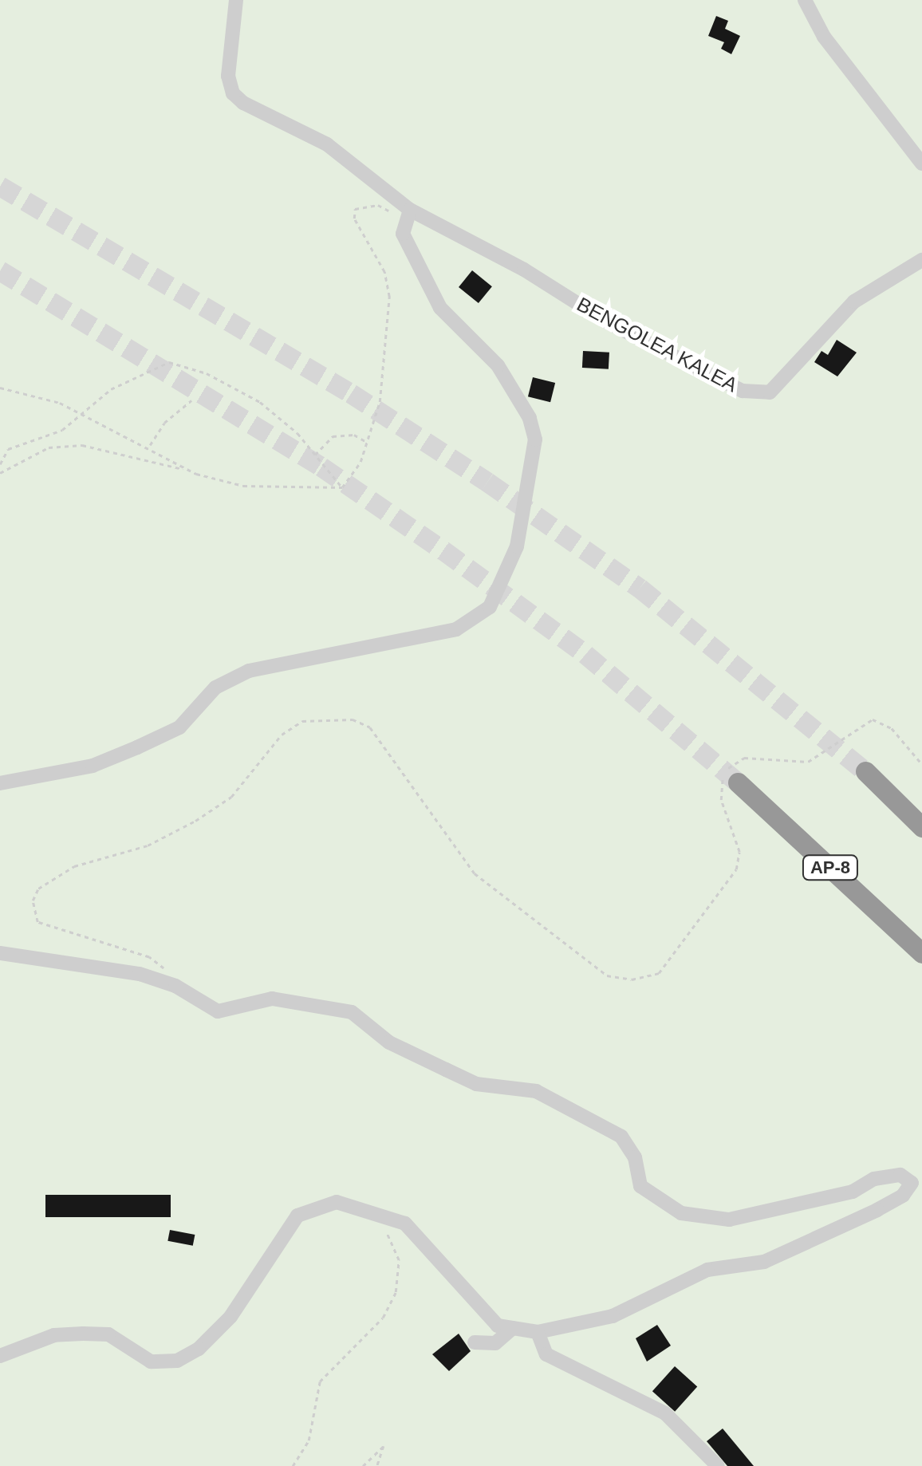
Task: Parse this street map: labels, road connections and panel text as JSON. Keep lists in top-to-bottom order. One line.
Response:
{"streets":{"highway":["AP-8"],"street":["BENGOLEA KALEA"]}}
